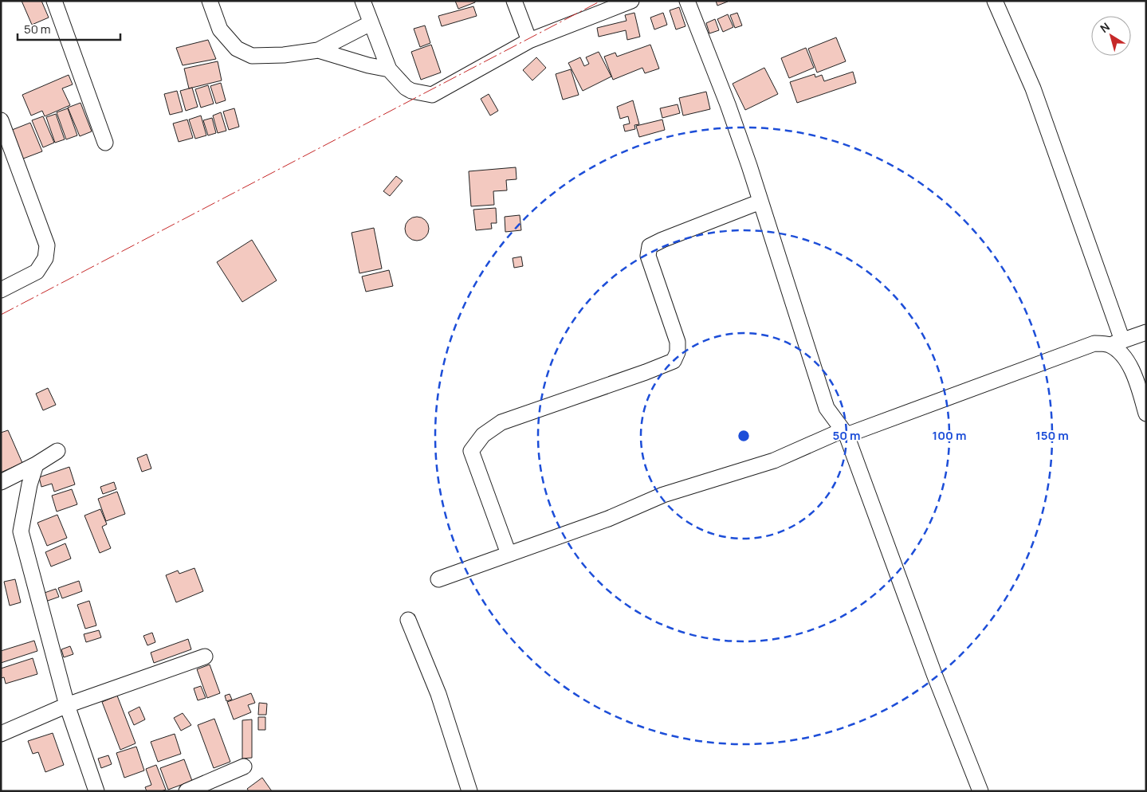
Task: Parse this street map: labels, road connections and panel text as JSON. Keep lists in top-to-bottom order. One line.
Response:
{"scale_bar":"50 m","north":"top left","rings":["50 m","100 m","150 m"]}
